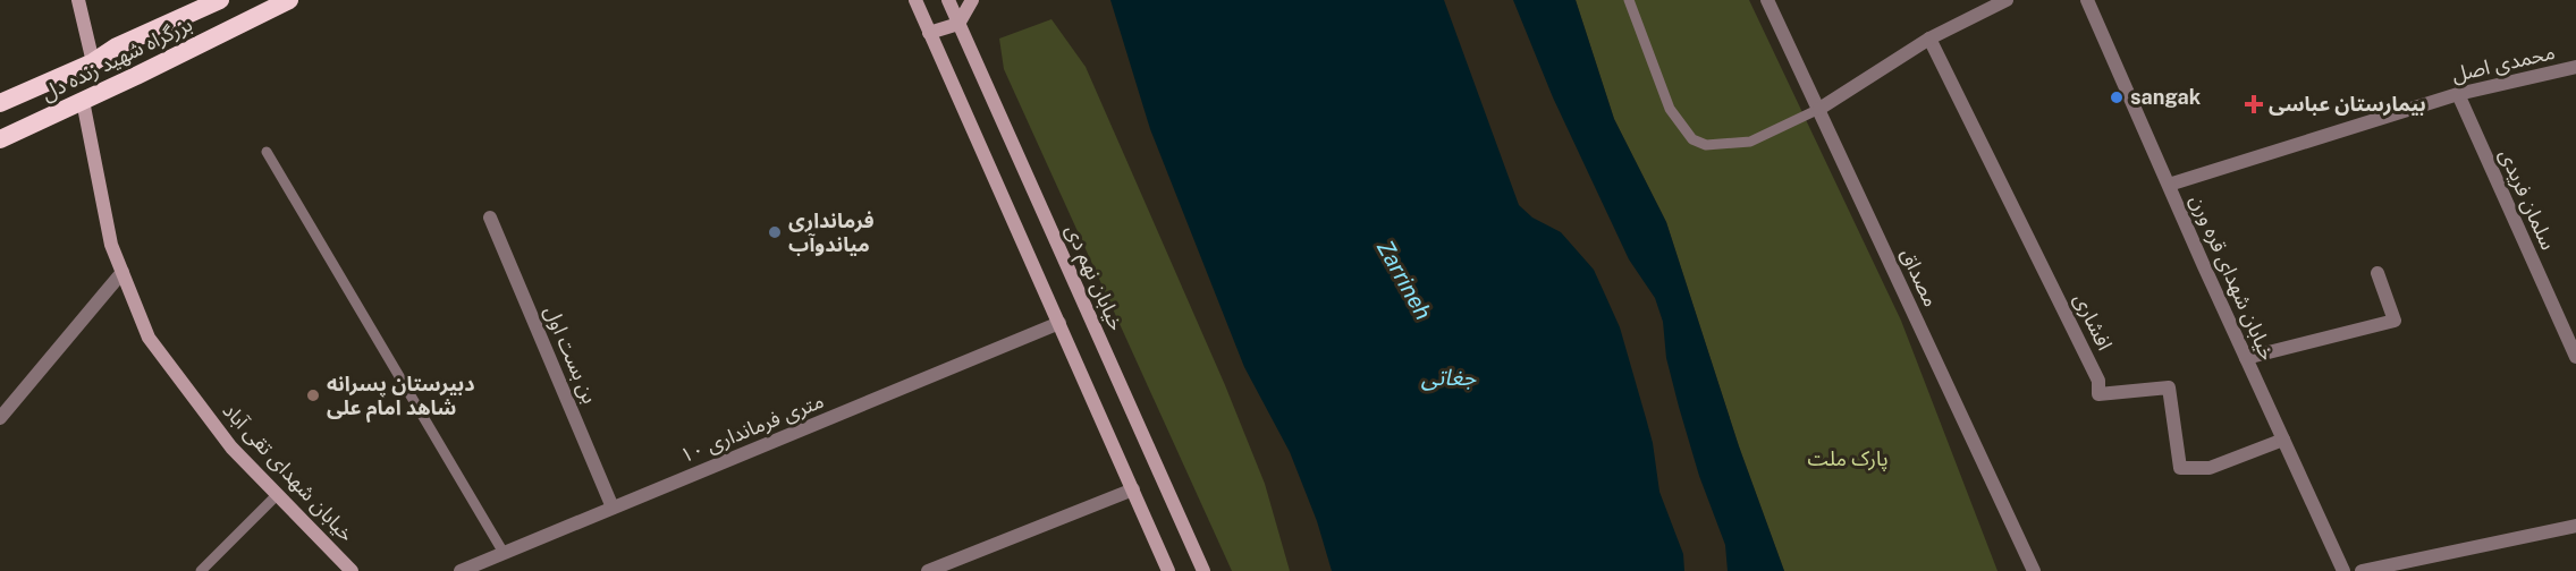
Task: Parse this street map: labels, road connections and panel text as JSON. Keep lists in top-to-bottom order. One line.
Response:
{"streets":{"highway":["بزرگراه شهید زنده دل"],"main road":["خیابان نهم دی","خیابان شهدای تقی آباد"],"street":["محمدی اصل","سلمان فریدی","مصداق","خیابان شهدای قره ورن","افشاری","بن بست اول","۱۰ متری فرمانداری"]},"crossings":[["بزرگراه شهید زنده دل","خیابان شهدای تقی آباد"],["محمدی اصل","سلمان فریدی"],["محمدی اصل","خیابان شهدای قره ورن"],["خیابان شهدای قره ورن","افشاری"],["بن بست اول","۱۰ متری فرمانداری"]],"water":["Zarrineh","جغاتی"],"parks":["پارک ملت"],"places":{"other":["sangak","فرمانداری میاندوآب","دبیرستان پسرانه شاهد امام علی"],"health":["بیمارستان عباسی"]}}
